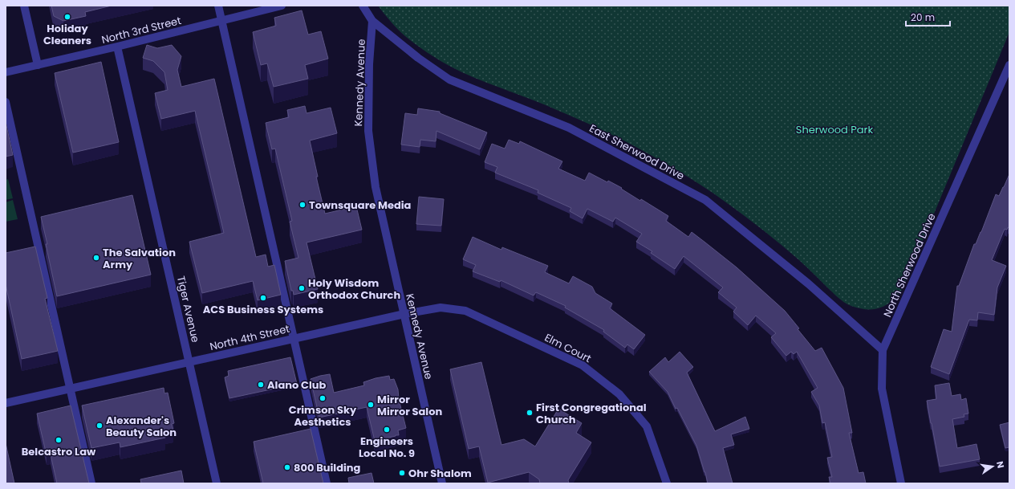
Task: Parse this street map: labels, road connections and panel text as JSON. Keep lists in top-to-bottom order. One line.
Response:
{"streets":{"street":["North 3rd Street","Kennedy Avenue","East Sherwood Drive","North Sherwood Drive","Tiger Avenue","North 4th Street","Elm Court"]},"crossings":[["North 3rd Street","Tiger Avenue"],["Kennedy Avenue","East Sherwood Drive"],["Kennedy Avenue","North 4th Street"],["Kennedy Avenue","Elm Court"],["East Sherwood Drive","North Sherwood Drive"],["Tiger Avenue","North 4th Street"],["North 4th Street","Elm Court"]],"parks":["Sherwood Park"],"places":["Holiday Cleaners","Townsquare Media","The Salvation Army","Holy Wisdom Orthodox Church","ACS Business Systems","Alano Club","Crimson Sky Aesthetics","Mirror Mirror Salon","First Congregational Church","Alexander's Beauty Salon","Engineers Local No. 9","Belcastro Law","800 Building","Ohr Shalom"],"scale_bar":"20 m","north":"right"}
